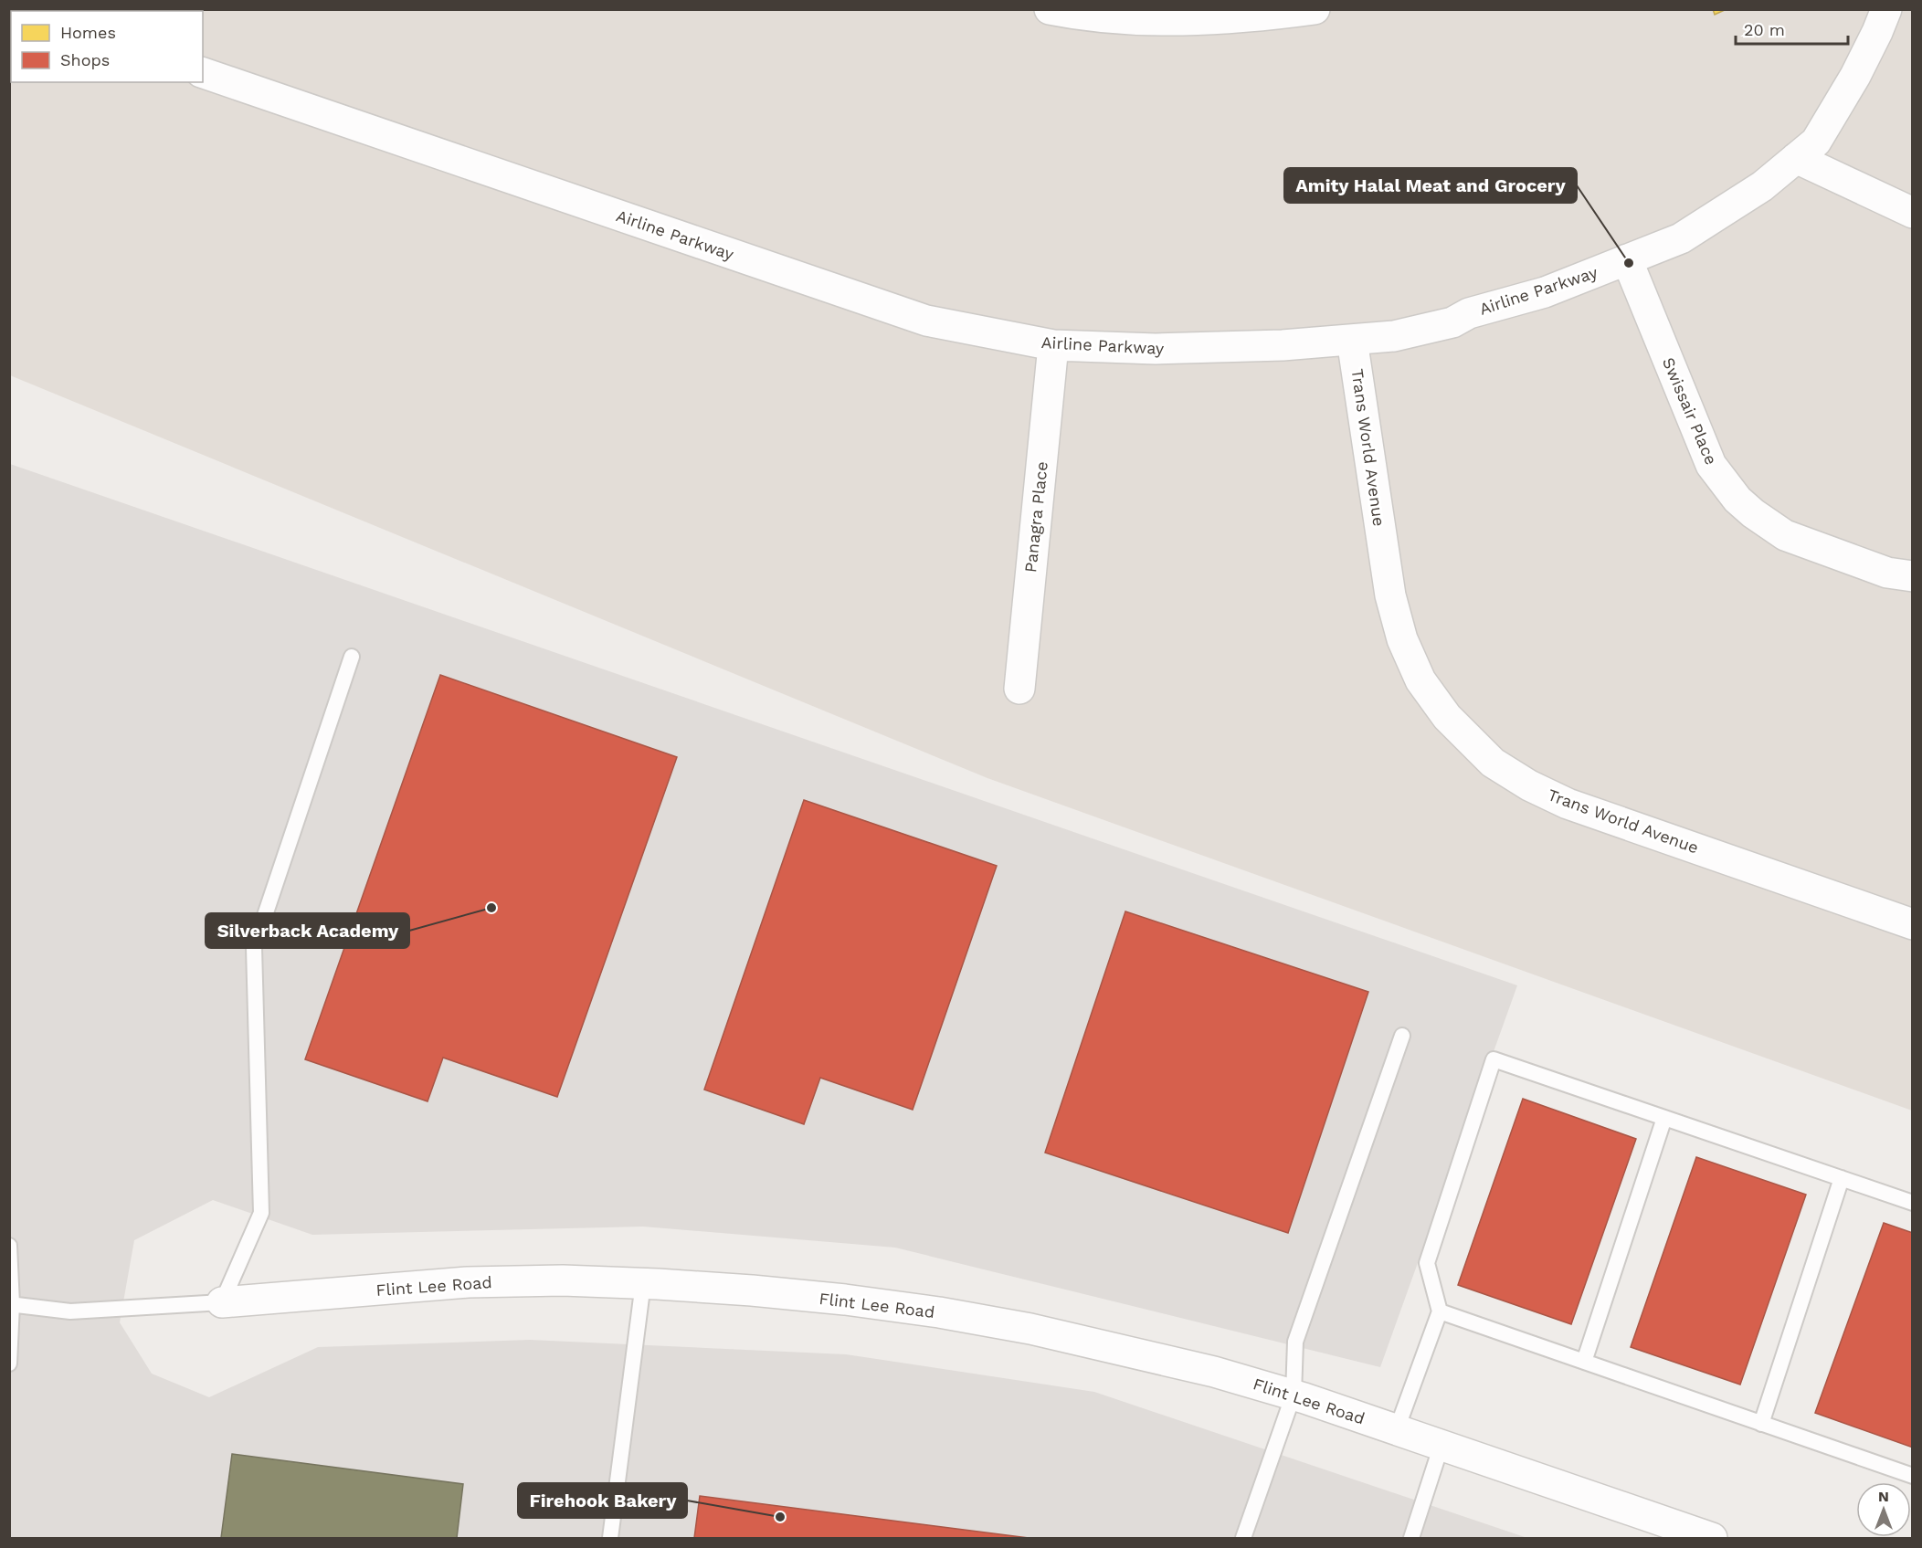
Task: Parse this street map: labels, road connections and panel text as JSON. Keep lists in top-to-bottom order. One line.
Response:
{"streets":{"street":["Airline Parkway","Swissair Place","Trans World Avenue","Panagra Place","Flint Lee Road"]},"crossings":[["Airline Parkway","Swissair Place"],["Airline Parkway","Trans World Avenue"],["Airline Parkway","Panagra Place"]],"places":["Amity Halal Meat and Grocery","Silverback Academy","Firehook Bakery"],"legend":["Homes","Shops"],"scale_bar":"20 m","north":"top"}
